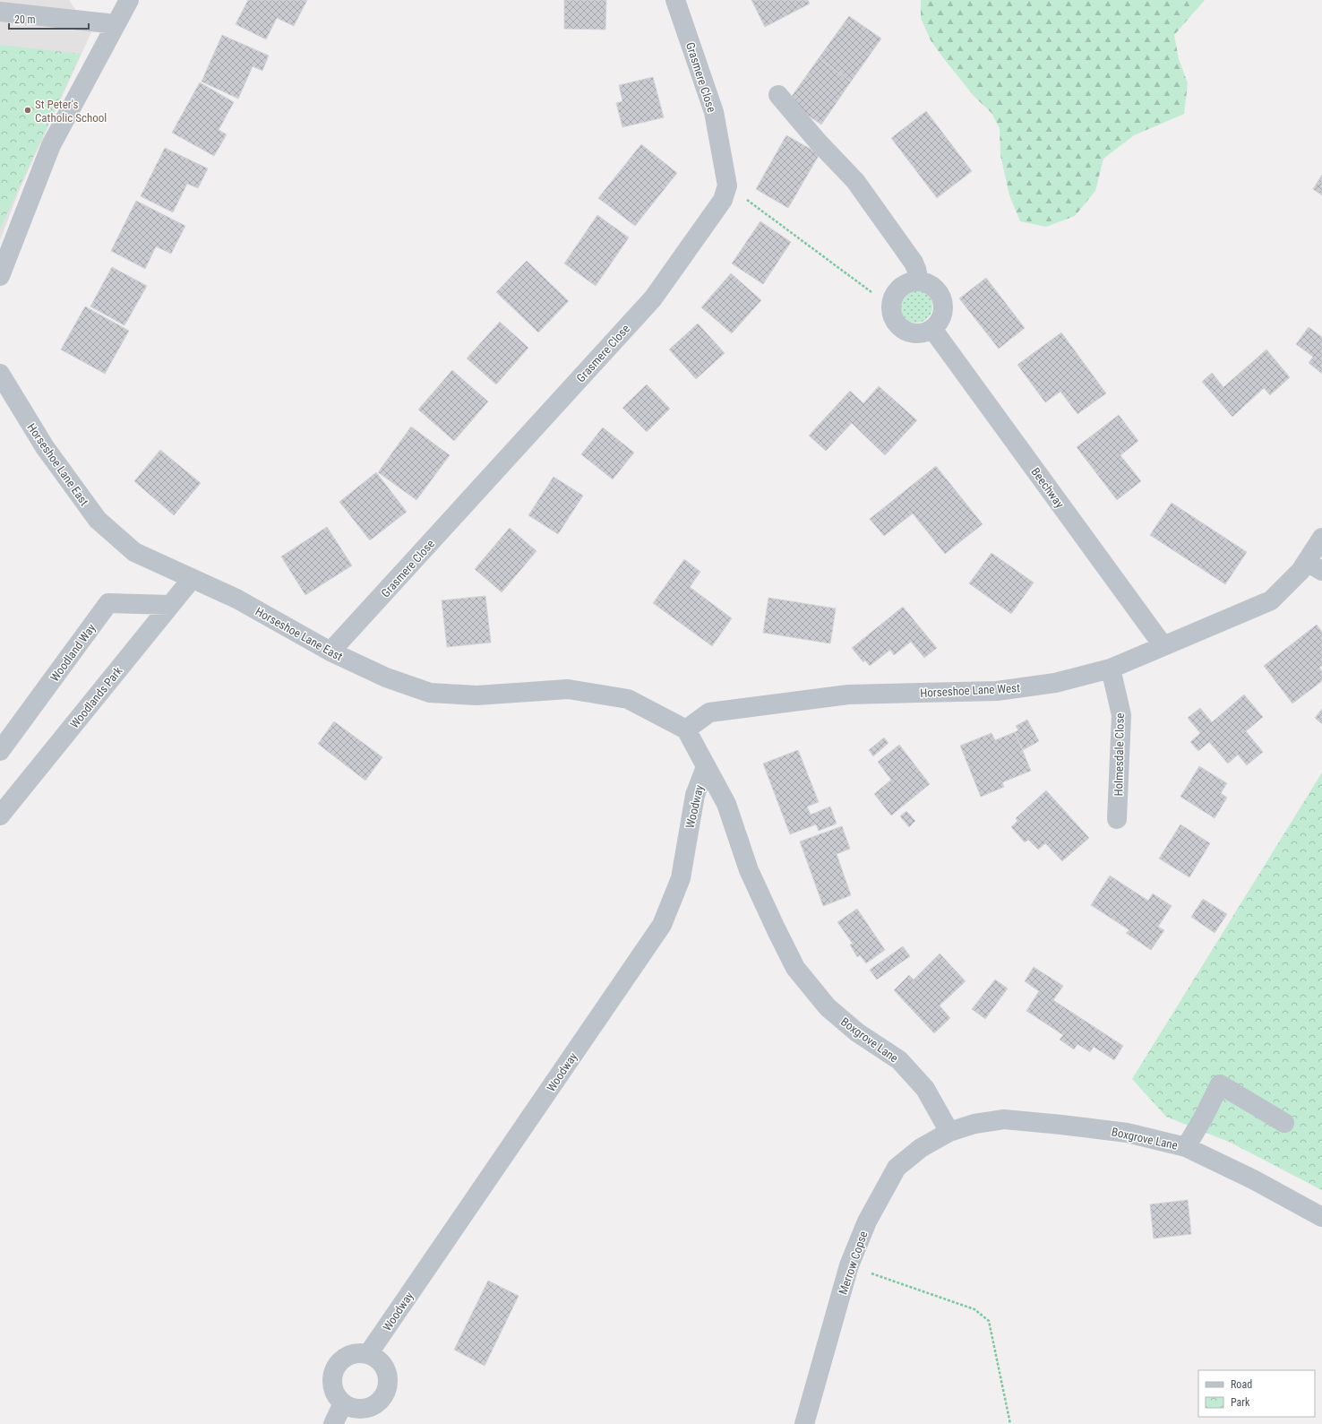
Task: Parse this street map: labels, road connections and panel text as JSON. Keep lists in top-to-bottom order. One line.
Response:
{"streets":{"street":["Grasmere Close","Horseshoe Lane East","Beechway","Woodland Way","Horseshoe Lane West","Woodlands Park","Holmesdale Close","Woodway","Boxgrove Lane","Merrow Copse"]},"crossings":[["Grasmere Close","Horseshoe Lane East"],["Horseshoe Lane East","Horseshoe Lane West"],["Horseshoe Lane East","Woodlands Park"],["Horseshoe Lane East","Boxgrove Lane"],["Beechway","Horseshoe Lane West"],["Woodland Way","Woodlands Park"],["Horseshoe Lane West","Holmesdale Close"],["Horseshoe Lane West","Boxgrove Lane"],["Woodway","Boxgrove Lane"],["Boxgrove Lane","Merrow Copse"]],"places":["St Peter's Catholic School"],"legend":["Road","Park"],"scale_bar":"20 m"}
